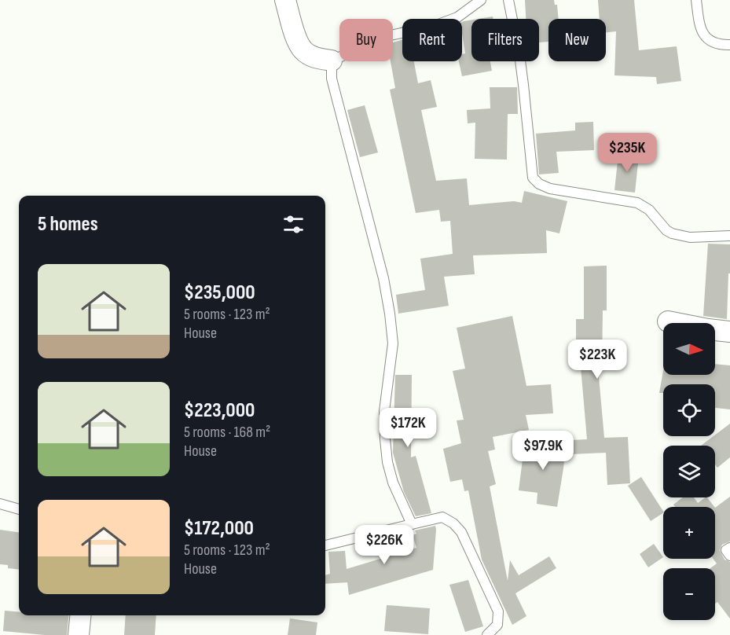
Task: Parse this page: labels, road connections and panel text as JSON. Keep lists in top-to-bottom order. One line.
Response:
{"north":"right","page":{"chip":["Buy","Rent","Filters","New"],"price":["$235K","$223K","$172K","$97.9K","$226K"],"heading":"5 homes","list":[{"name":"$235,000","note":"5 rooms · 123 m² · House"},{"name":"$223,000","note":"5 rooms · 168 m² · House"},{"name":"$172,000","note":"5 rooms · 123 m² · House"}],"map_buttons":["+","−"]}}
